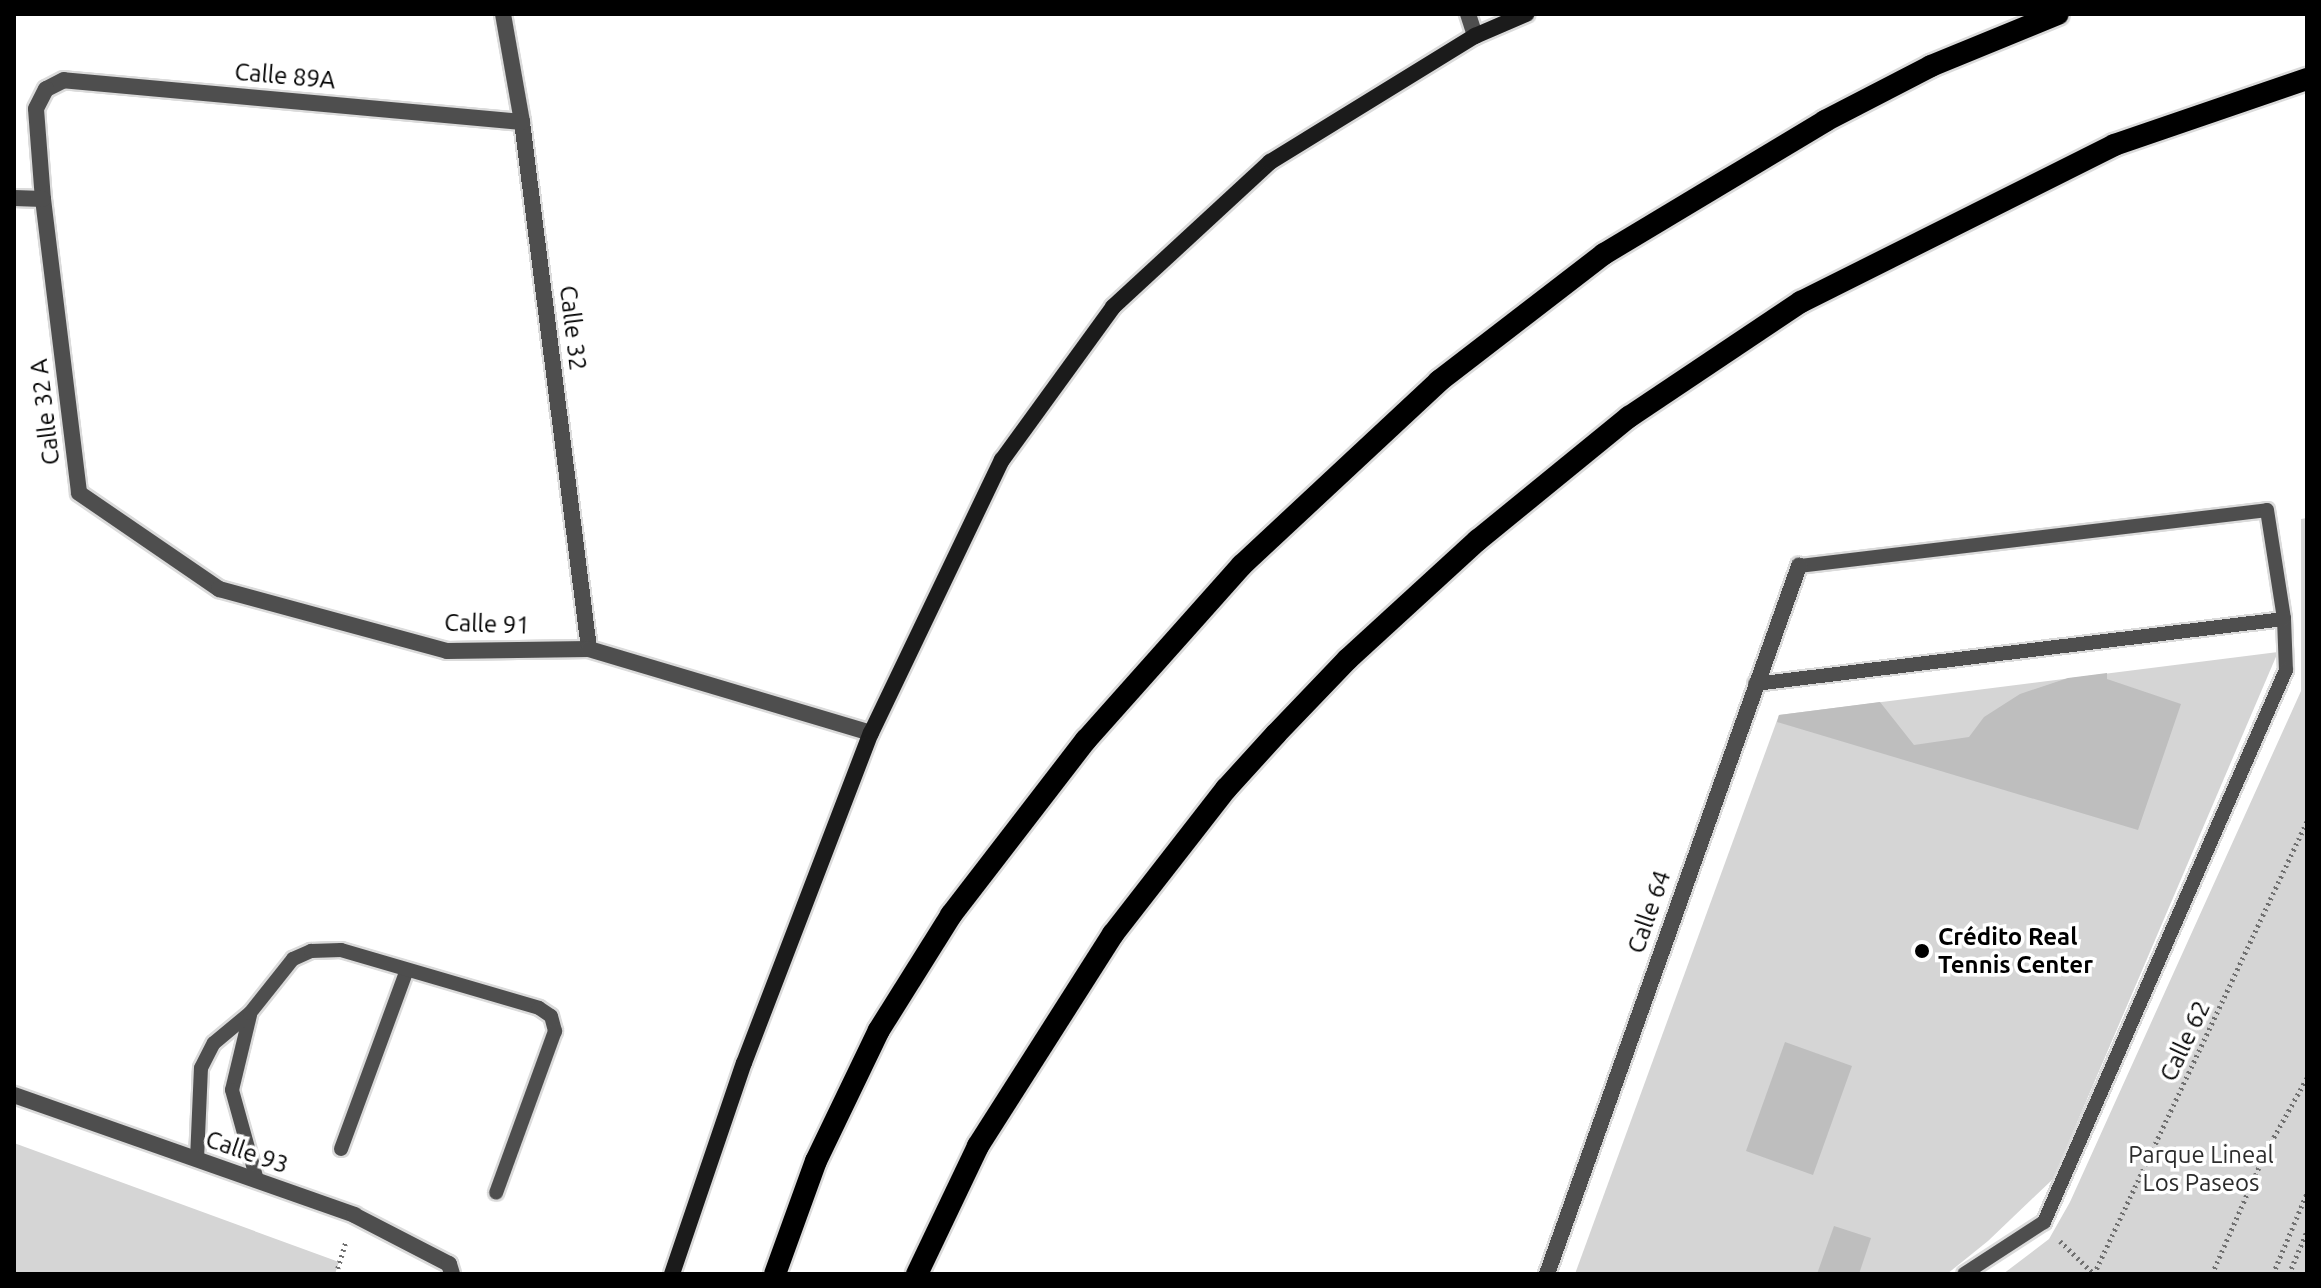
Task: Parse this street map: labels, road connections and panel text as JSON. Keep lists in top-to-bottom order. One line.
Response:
{"streets":{"street":["Calle 89A","Calle 32","Calle 32 A","Calle 91","Calle 64","Calle 93"],"path":["Calle 62"]},"crossings":[["Calle 89A","Calle 32"],["Calle 89A","Calle 32 A"],["Calle 32","Calle 91"],["Calle 32 A","Calle 91"]],"parks":["Parque Lineal Los Paseos"],"places":["Crédito Real Tennis Center"]}
